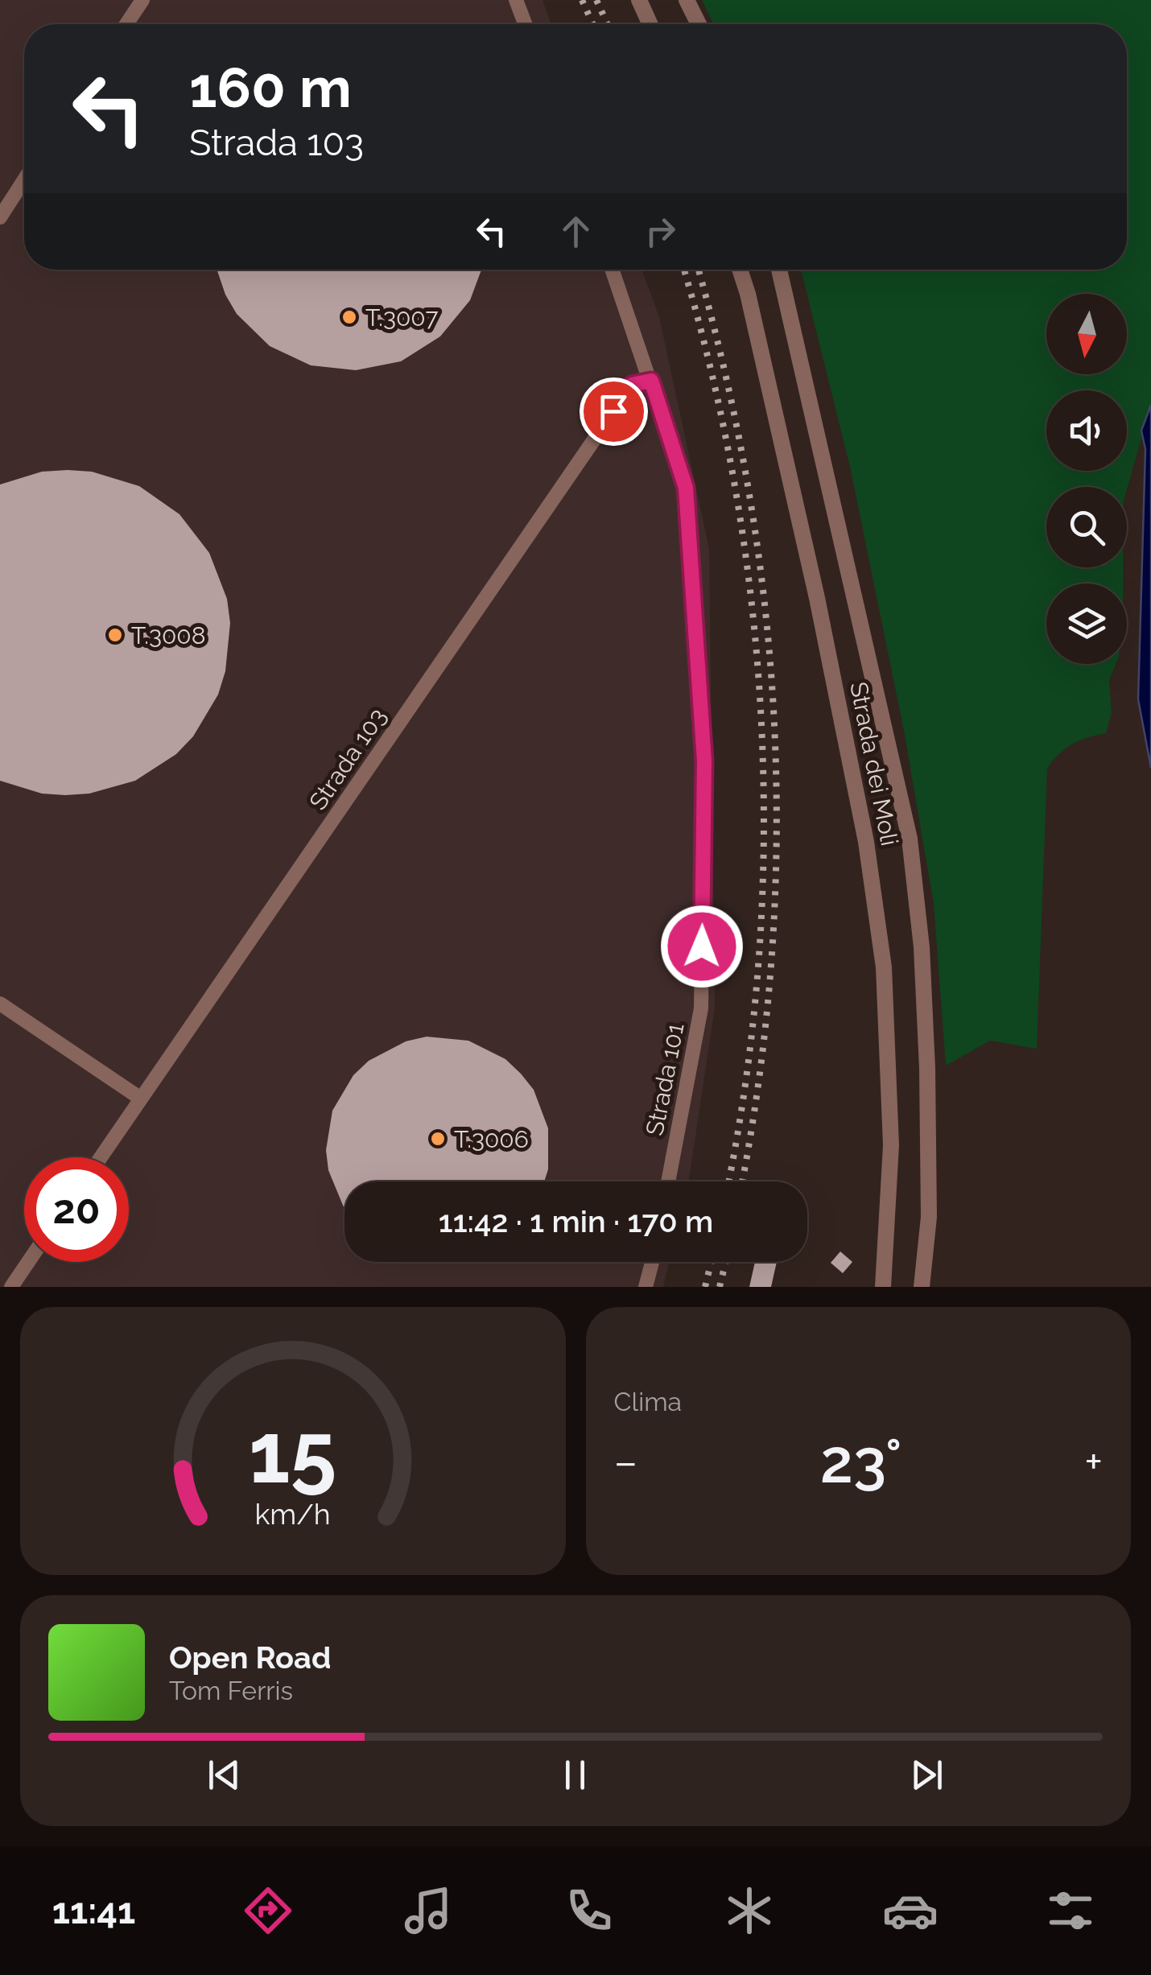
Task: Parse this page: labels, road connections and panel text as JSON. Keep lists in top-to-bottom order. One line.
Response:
{"streets":{"street":["Strada dei Moli"],"lane":["Strada 103","Strada 101"]},"crossings":[["Strada 103","Strada 101"]],"places":["T.3007","T.3008","T.3006"],"north":"bottom","page":{"turn":["160 m","Strada 103"],"limit":"20","trip":"11:42 · 1 min · 170 m","tile":"Clima","heat":["−","23°","+"],"song":["Open Road","Tom Ferris"],"tabs":"11:41","gauge":["15","km/h"]}}
